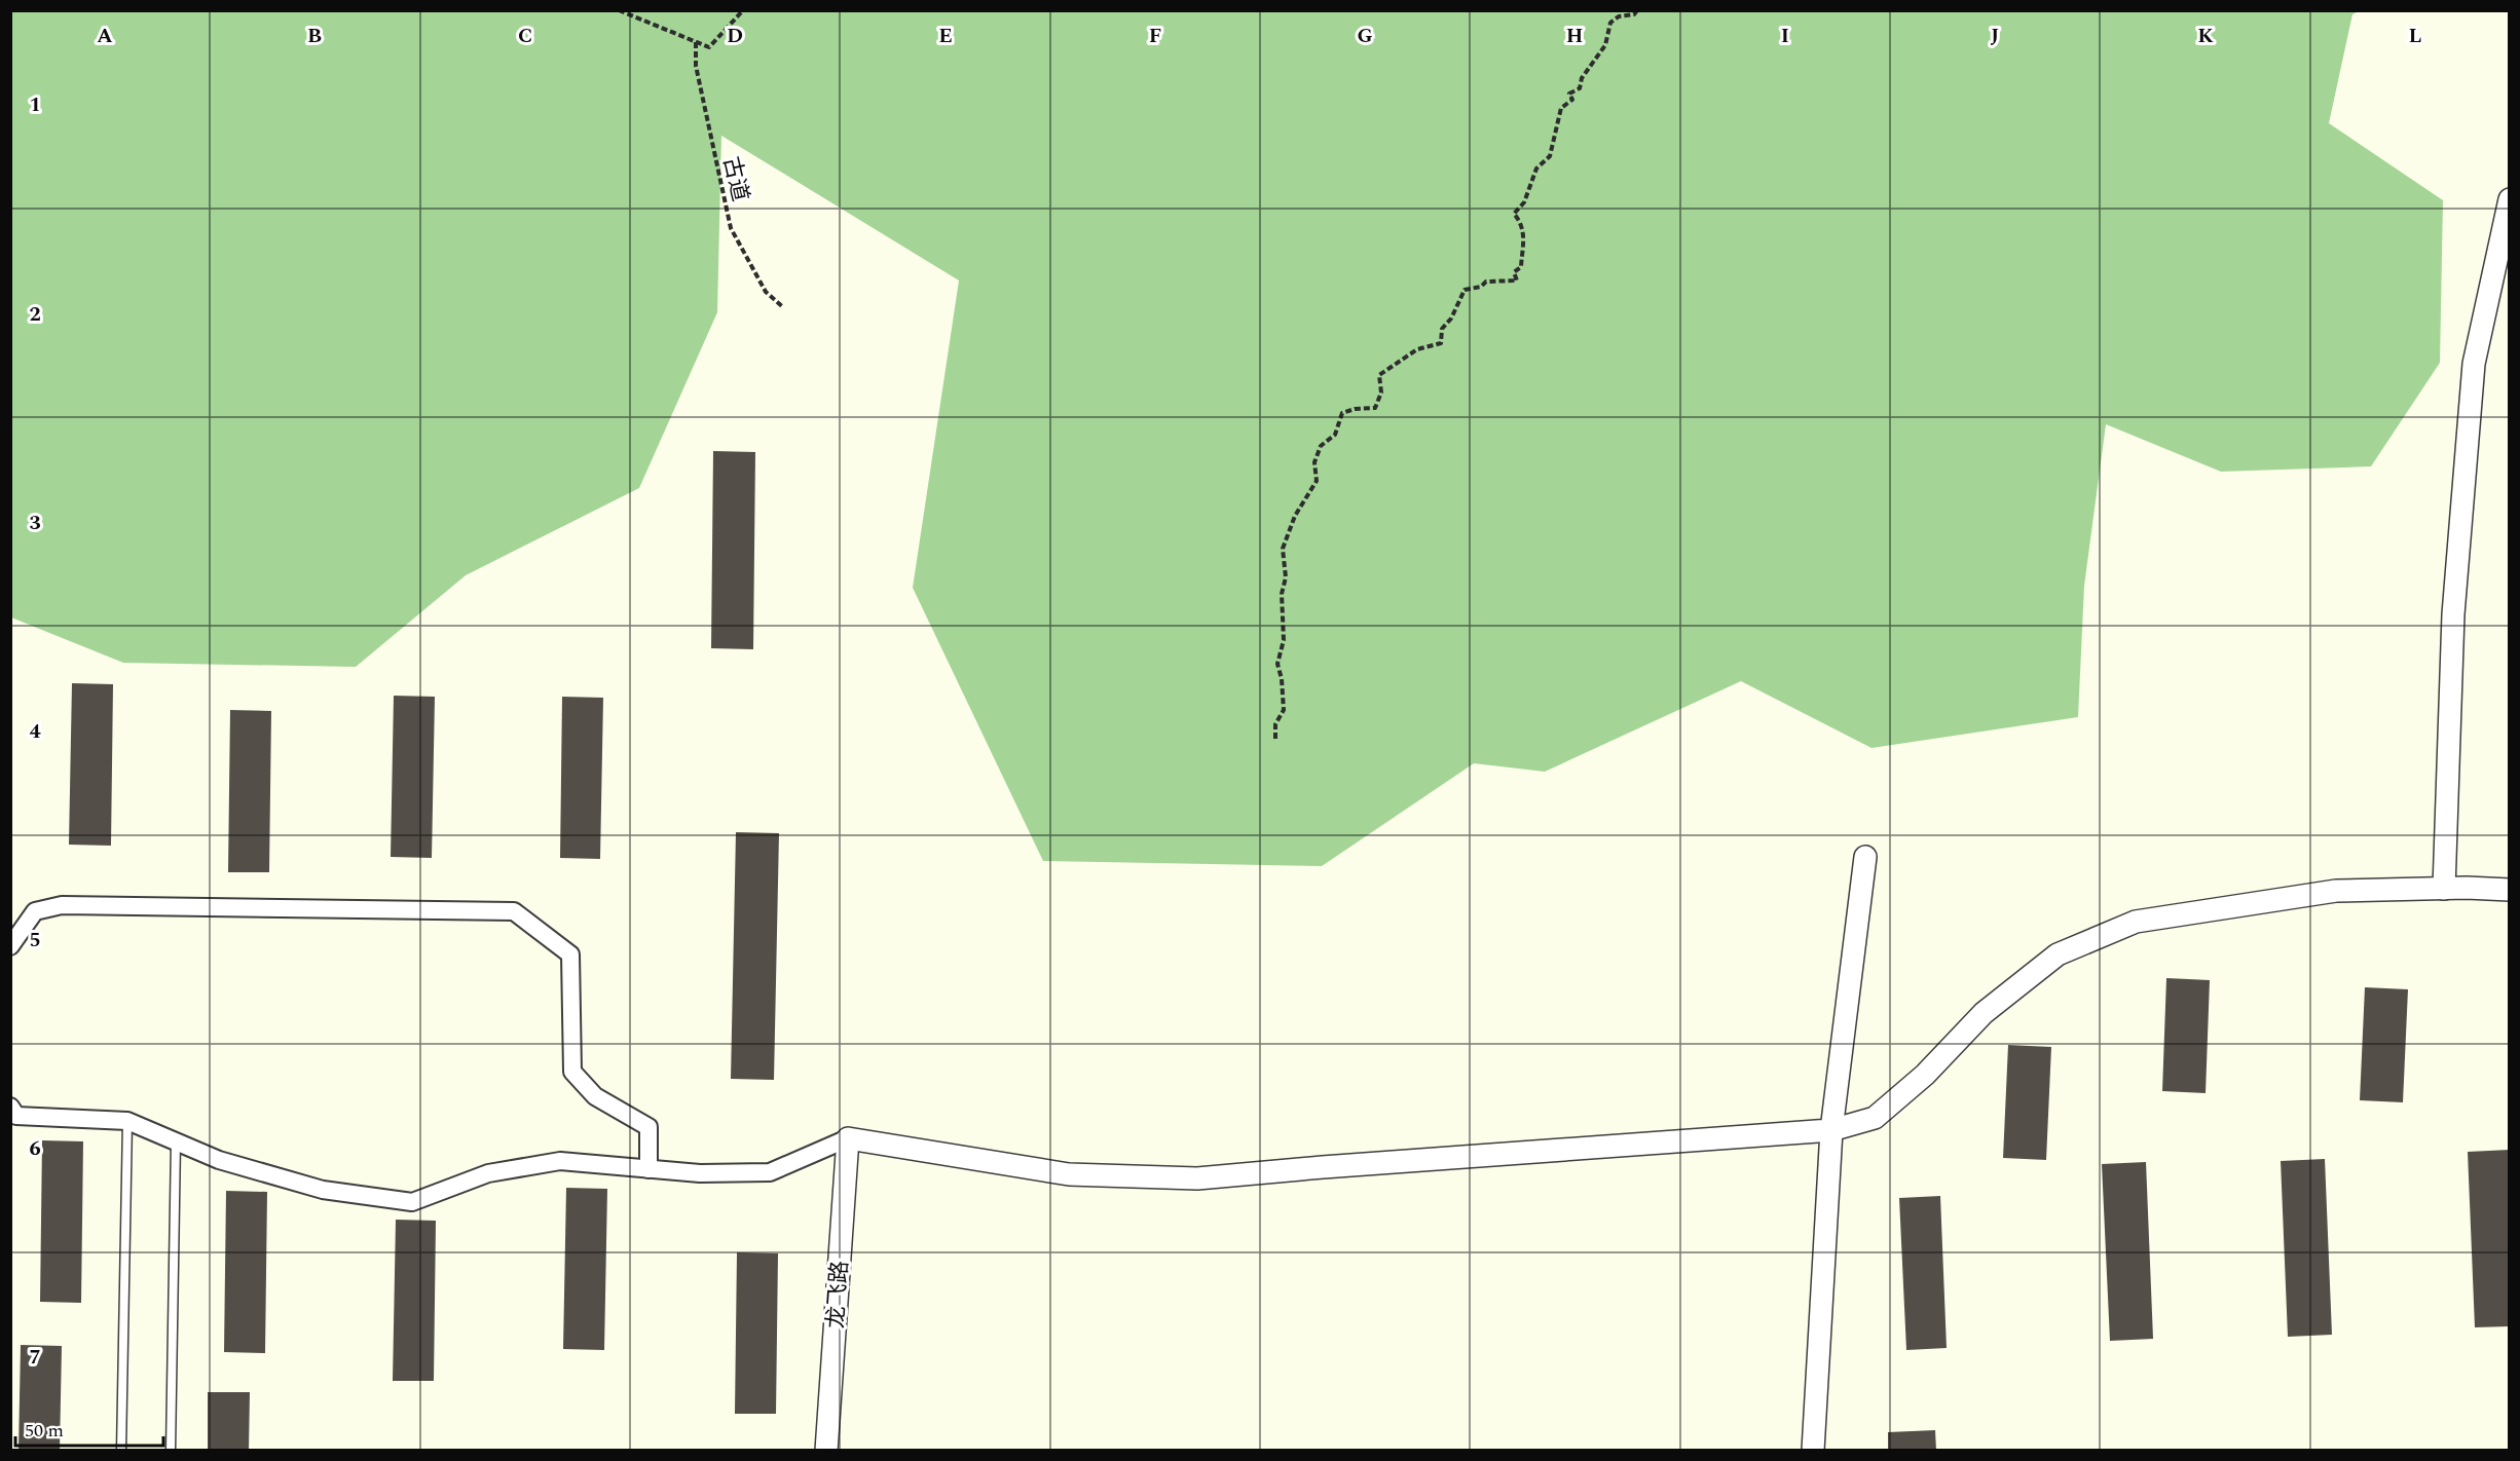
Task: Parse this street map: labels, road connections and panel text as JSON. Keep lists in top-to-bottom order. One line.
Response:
{"streets":{"street":["龙飞路"],"path":["古道"]},"scale_bar":"50 m","grid":{"columns":["A","B","C","D","E","F","G","H","I","J","K","L"],"rows":["1","2","3","4","5","6","7"]}}
